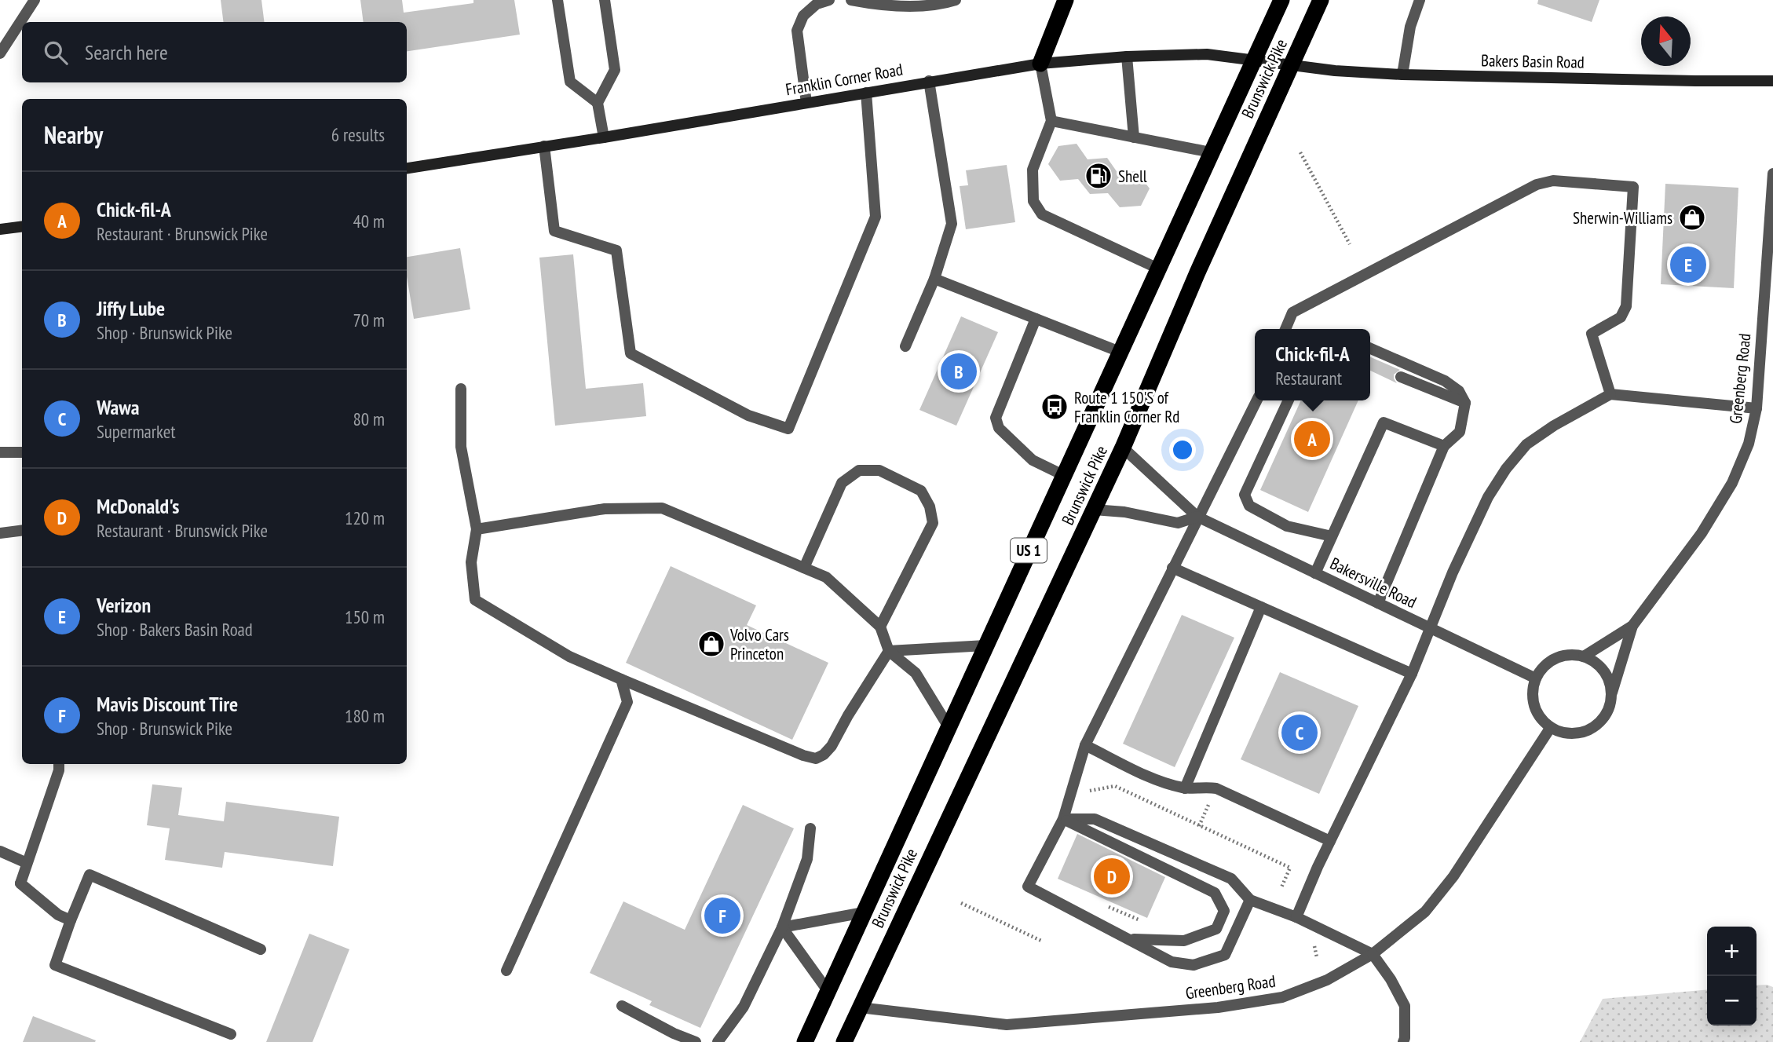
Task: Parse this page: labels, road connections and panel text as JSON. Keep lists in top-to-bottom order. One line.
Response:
{"streets":{"highway":["Brunswick Pike","US 1"],"main road":["Bakers Basin Road","Franklin Corner Road"],"street":["Greenberg Road","Bakersville Road"]},"crossings":[["Bakers Basin Road","Brunswick Pike"],["Bakers Basin Road","Franklin Corner Road"],["Brunswick Pike","Franklin Corner Road"],["Brunswick Pike","Greenberg Road"],["Brunswick Pike","Bakersville Road"],["Greenberg Road","Bakersville Road"]],"places":{"fuel station":["Shell"],"shop":["Sherwin-Williams","Volvo Cars Princeton"],"bus stop":["Route 1 150'S of Franklin Corner Rd"]},"north":"top","page":{"search":"Search here","heading":["Nearby","6 results"],"list":[{"mark":"A","name":"Chick-fil-A","note":"Restaurant · Brunswick Pike","value":"40 m"},{"mark":"B","name":"Jiffy Lube","note":"Shop · Brunswick Pike","value":"70 m"},{"mark":"C","name":"Wawa","note":"Supermarket","value":"80 m"},{"mark":"D","name":"McDonald's","note":"Restaurant · Brunswick Pike","value":"120 m"},{"mark":"E","name":"Verizon","note":"Shop · Bakers Basin Road","value":"150 m"},{"mark":"F","name":"Mavis Discount Tire","note":"Shop · Brunswick Pike","value":"180 m"}],"pins":["E","B","A","C","D","F"],"popup":["Chick-fil-A","Restaurant"],"map_buttons":["+","−"]}}
